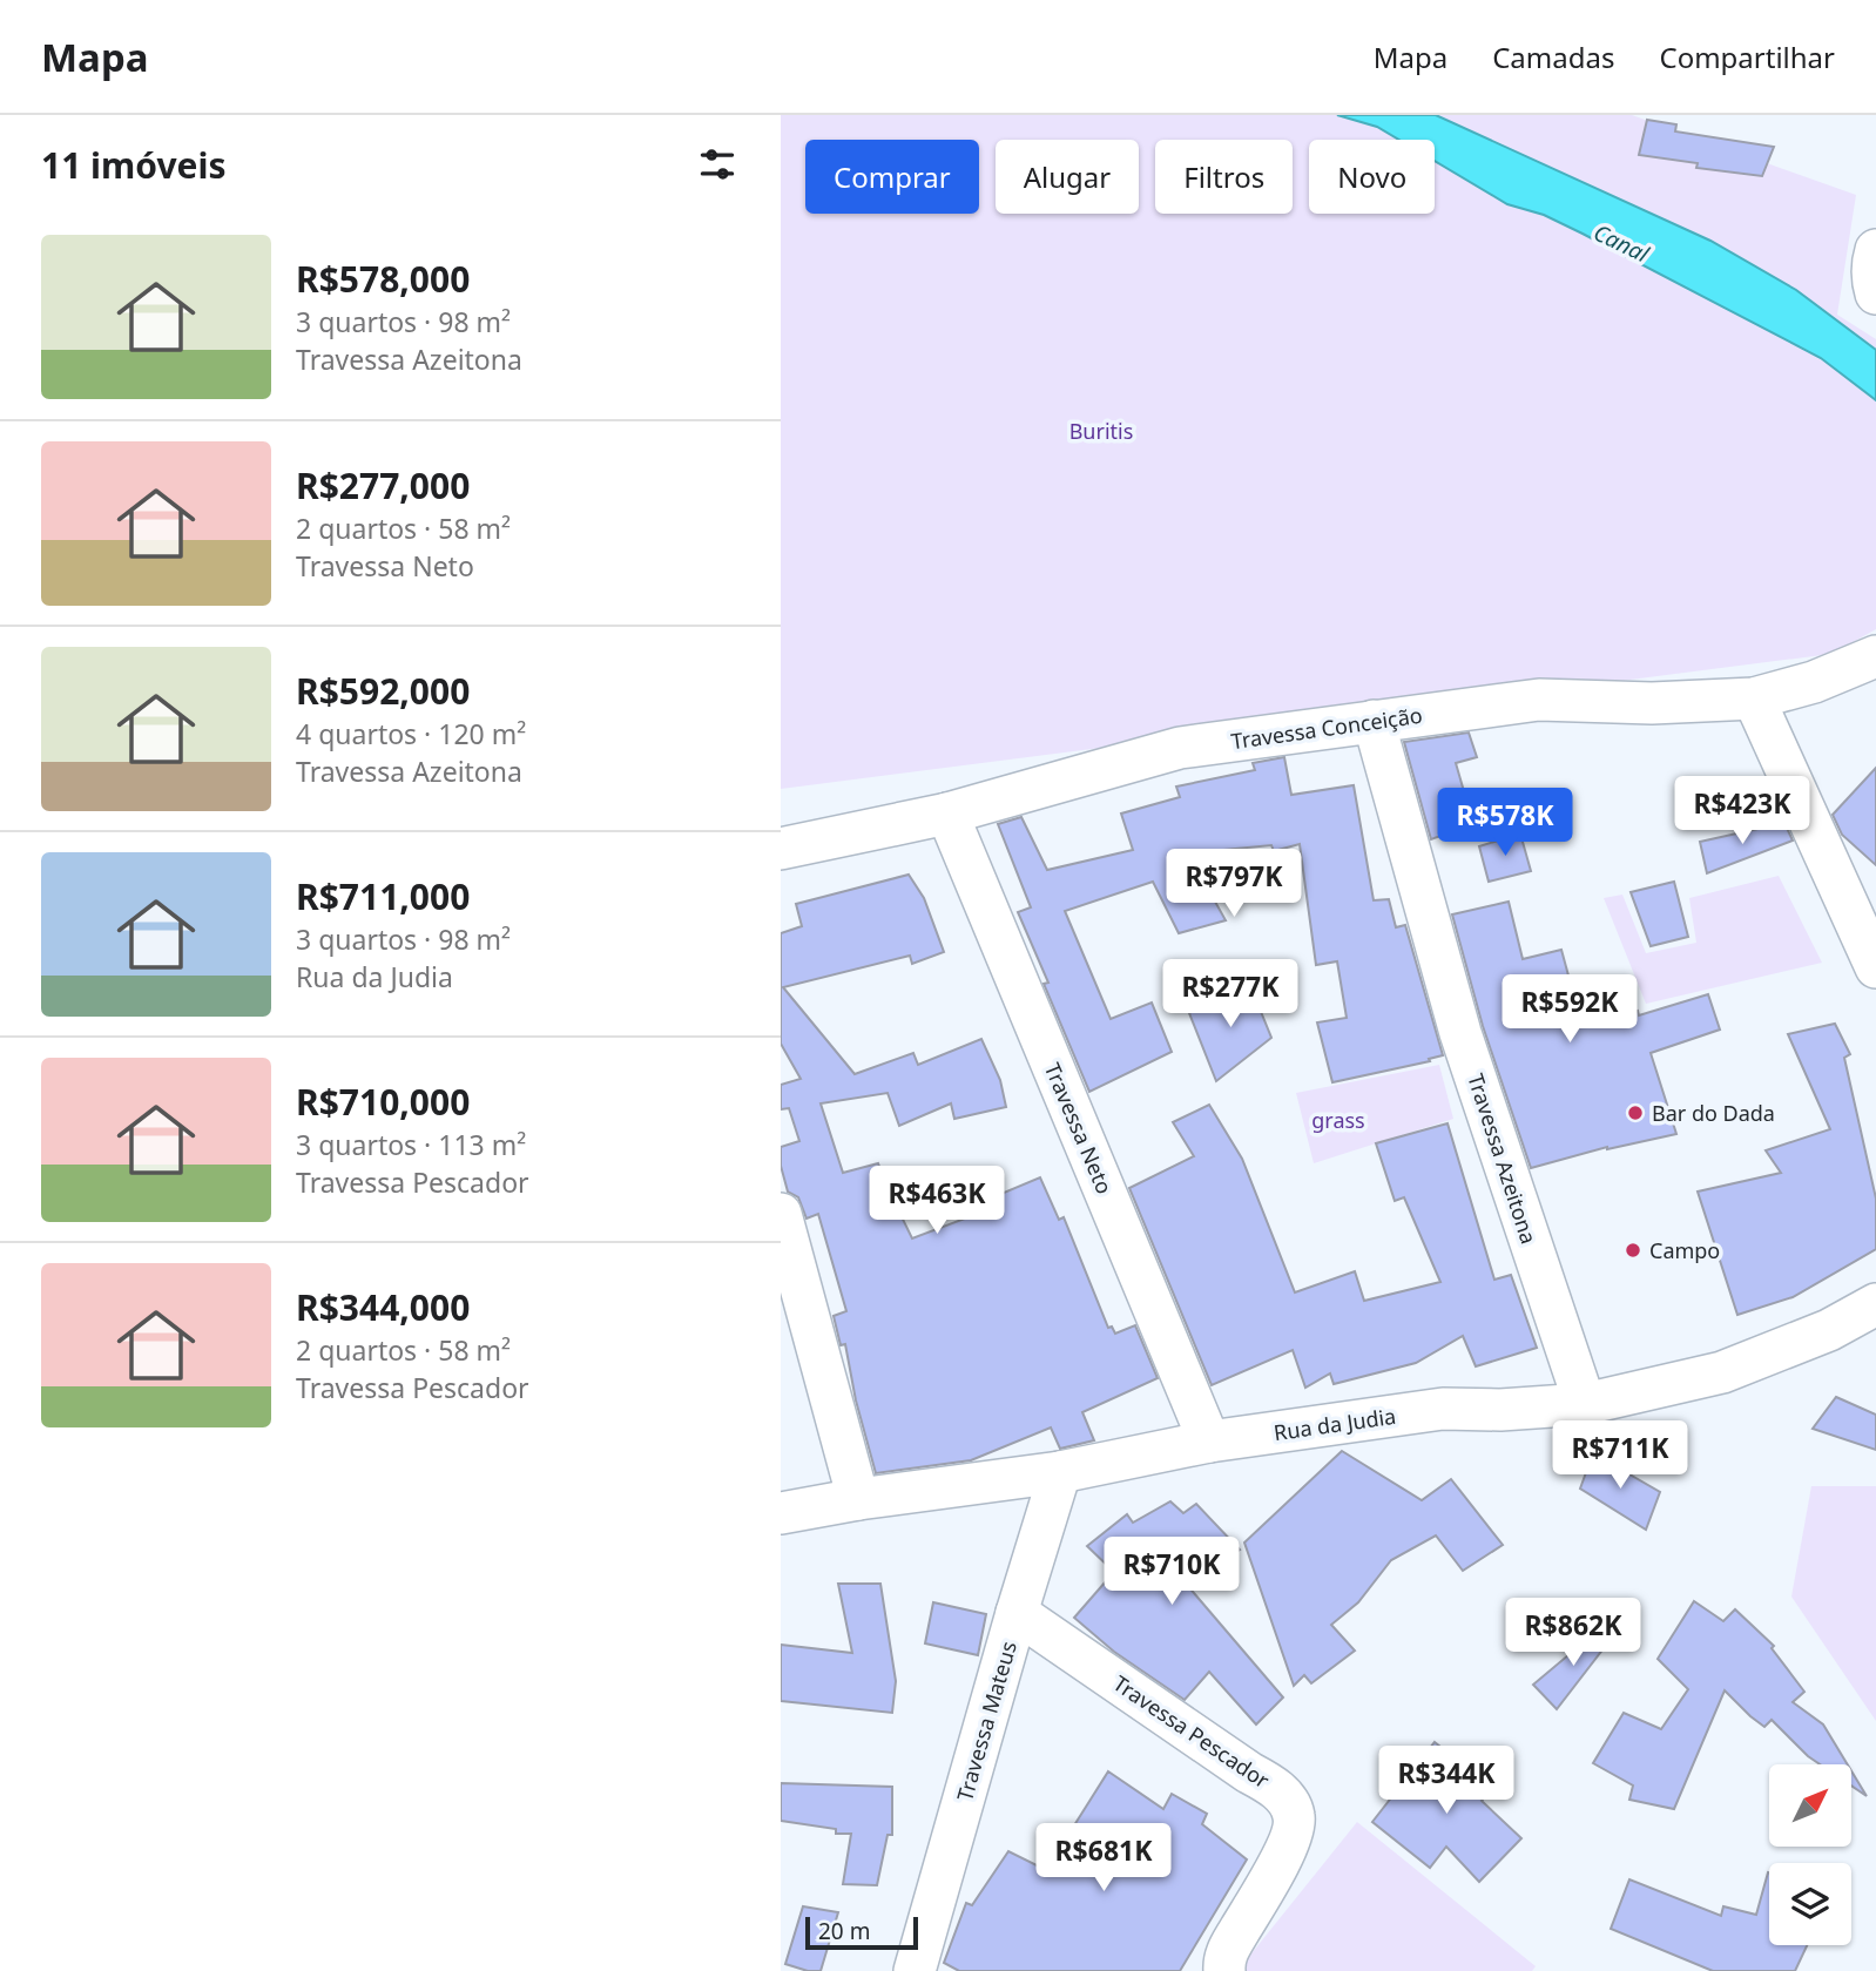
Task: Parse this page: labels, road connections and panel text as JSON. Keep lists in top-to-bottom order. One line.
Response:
{"streets":{"street":["Travessa Conceição","Travessa Neto","Travessa Azeitona","Rua da Judia","Travessa Mateus","Travessa Pescador"]},"crossings":[["Travessa Conceição","Travessa Neto"],["Travessa Conceição","Travessa Azeitona"],["Travessa Neto","Rua da Judia"],["Travessa Azeitona","Rua da Judia"],["Rua da Judia","Travessa Mateus"],["Travessa Mateus","Travessa Pescador"]],"water":["Canal"],"parks":["Buritis","grass"],"places":["Bar do Dada","Campo"],"scale_bar":"20 m","north":"top right","page":{"header":"Mapa","nav":["Mapa","Camadas","Compartilhar"],"heading":"11 imóveis","chip":["Comprar","Alugar","Filtros","Novo"],"list":[{"name":"R$578,000","note":"3 quartos · 98 m² · Travessa Azeitona"},{"name":"R$277,000","note":"2 quartos · 58 m² · Travessa Neto"},{"name":"R$592,000","note":"4 quartos · 120 m² · Travessa Azeitona"},{"name":"R$711,000","note":"3 quartos · 98 m² · Rua da Judia"},{"name":"R$710,000","note":"3 quartos · 113 m² · Travessa Pescador"},{"name":"R$344,000","note":"2 quartos · 58 m² · Travessa Pescador"}],"price":["R$423K","R$578K","R$797K","R$277K","R$592K","R$463K","R$711K","R$710K","R$862K","R$344K","R$681K"],"scale":"20 m"}}
